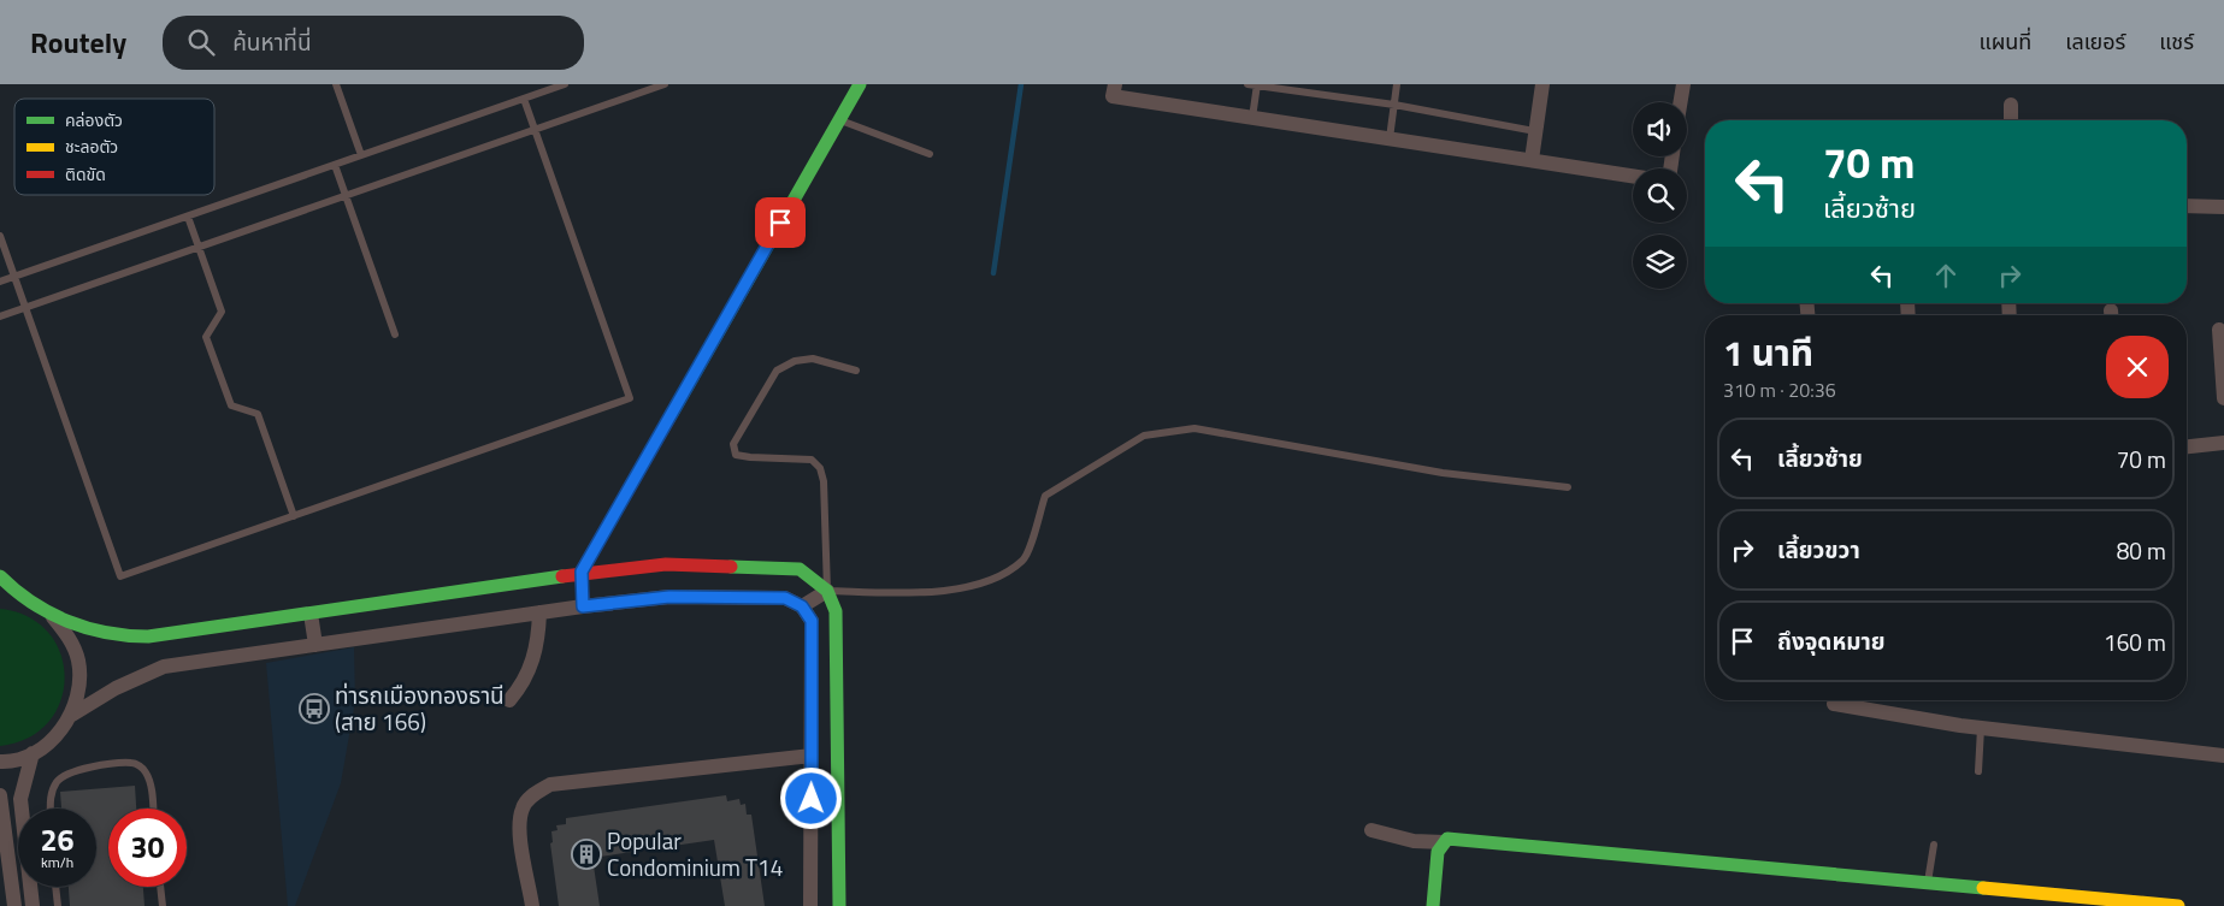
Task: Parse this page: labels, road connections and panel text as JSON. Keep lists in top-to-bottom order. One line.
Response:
{"places":{"bus stop":["ท่ารถเมืองทองธานี (สาย 166)"],"building":["Popular Condominium T14"]},"legend":["คล่องตัว","ชะลอตัว","ติดขัด"],"page":{"header":"Routely","search":"ค้นหาที่นี่","nav":["แผนที่","เลเยอร์","แชร์"],"turn":["70 m","เลี้ยวซ้าย"],"heading":["1 นาที","310 m · 20:36"],"list":[{"name":"เลี้ยวซ้าย","value":"70 m"},{"name":"เลี้ยวขวา","value":"80 m"},{"name":"ถึงจุดหมาย","value":"160 m"}],"speed":"26 km/h","limit":"30"}}
